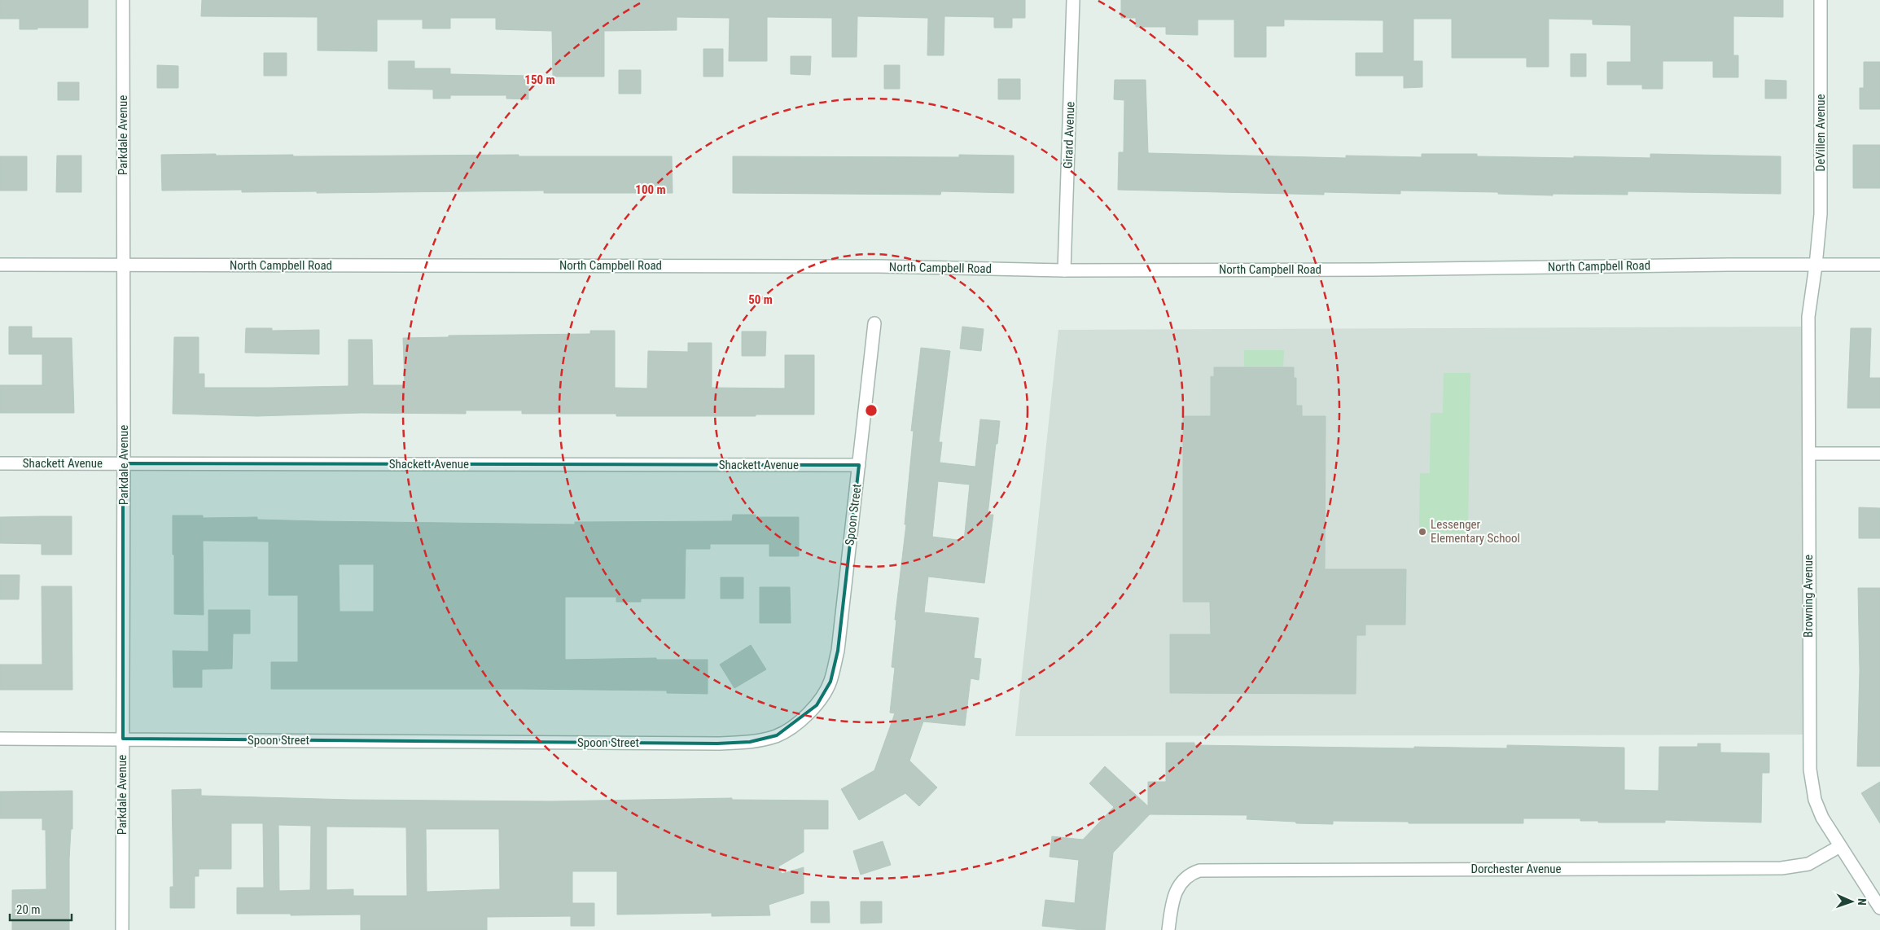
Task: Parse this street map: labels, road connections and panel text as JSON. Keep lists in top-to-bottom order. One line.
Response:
{"streets":{"street":["DeVillen Avenue","Parkdale Avenue","Girard Avenue","North Campbell Road","Shackett Avenue","Spoon Street","Browning Avenue","Dorchester Avenue"]},"crossings":[["DeVillen Avenue","North Campbell Road"],["DeVillen Avenue","Browning Avenue"],["Parkdale Avenue","North Campbell Road"],["Parkdale Avenue","Shackett Avenue"],["Parkdale Avenue","Spoon Street"],["Girard Avenue","North Campbell Road"],["North Campbell Road","Browning Avenue"],["Shackett Avenue","Spoon Street"],["Browning Avenue","Dorchester Avenue"]],"places":["Lessenger Elementary School"],"scale_bar":"20 m","north":"right","rings":["150 m","100 m","50 m"]}
